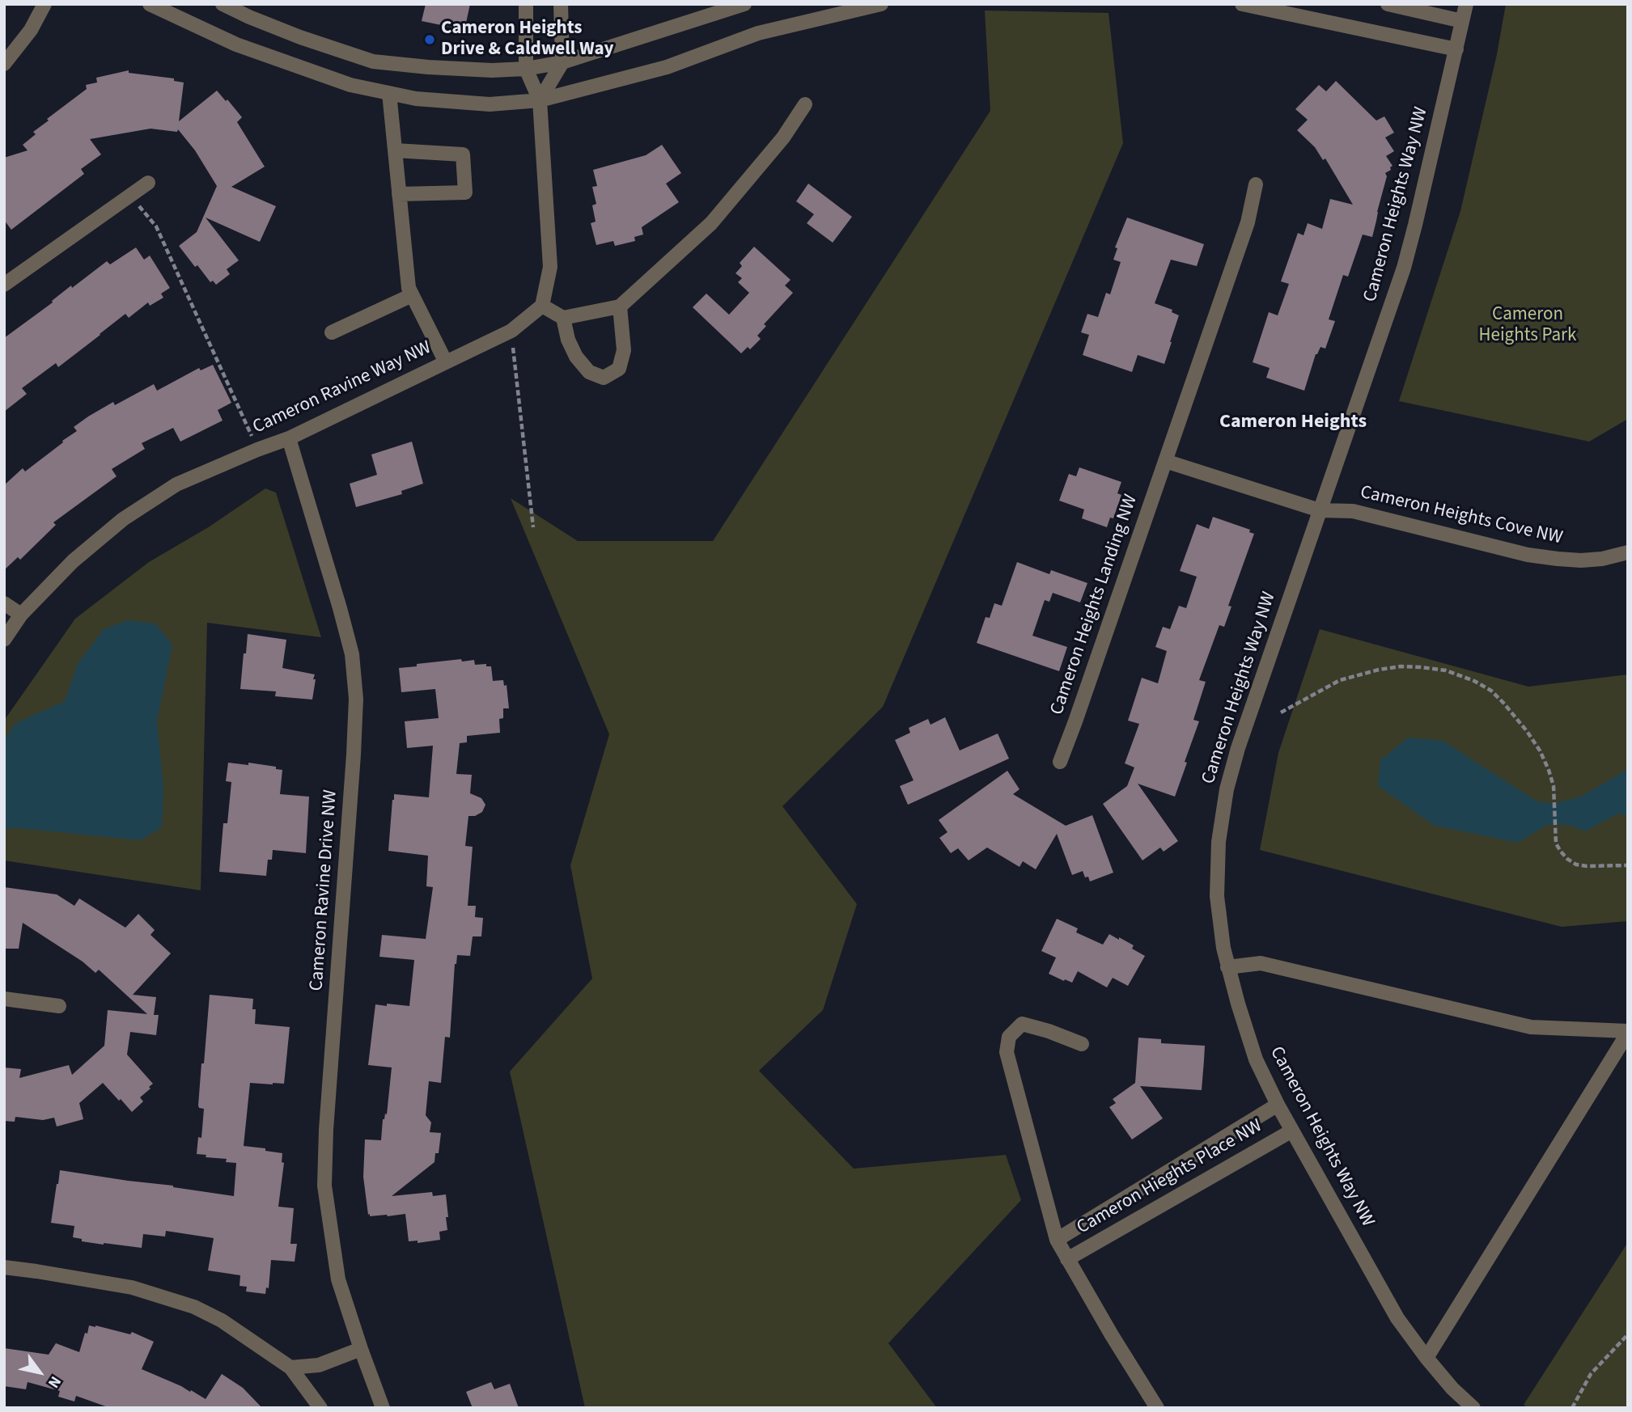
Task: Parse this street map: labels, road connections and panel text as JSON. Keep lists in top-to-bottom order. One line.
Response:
{"streets":{"street":["Cameron Heights Way NW","Cameron Ravine Way NW","Cameron Heights Cove NW","Cameron Heights Landing NW","Cameron Ravine Drive NW","Cameron Hieghts Place NW"]},"crossings":[["Cameron Heights Way NW","Cameron Heights Cove NW"],["Cameron Heights Way NW","Cameron Hieghts Place NW"],["Cameron Ravine Way NW","Cameron Ravine Drive NW"]],"districts":["Cameron Heights"],"parks":["Cameron Heights Park"],"places":["Cameron Heights Drive & Caldwell Way"],"north":"bottom right"}
